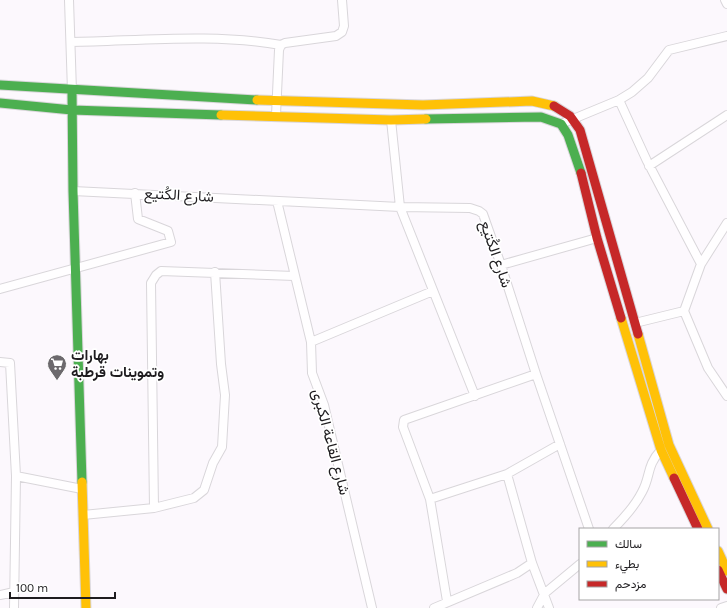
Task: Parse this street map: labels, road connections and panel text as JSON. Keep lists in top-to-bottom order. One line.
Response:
{"streets":{"street":["شارع الكُتيع","شارع القاعة الكبرى"]},"crossings":[["شارع الكُتيع","شارع القاعة الكبرى"]],"places":{"supermarket":["بهارات وتموينات قرطبة"]},"legend":["سالك","بطيء","مزدحم"],"scale_bar":"100 m"}
